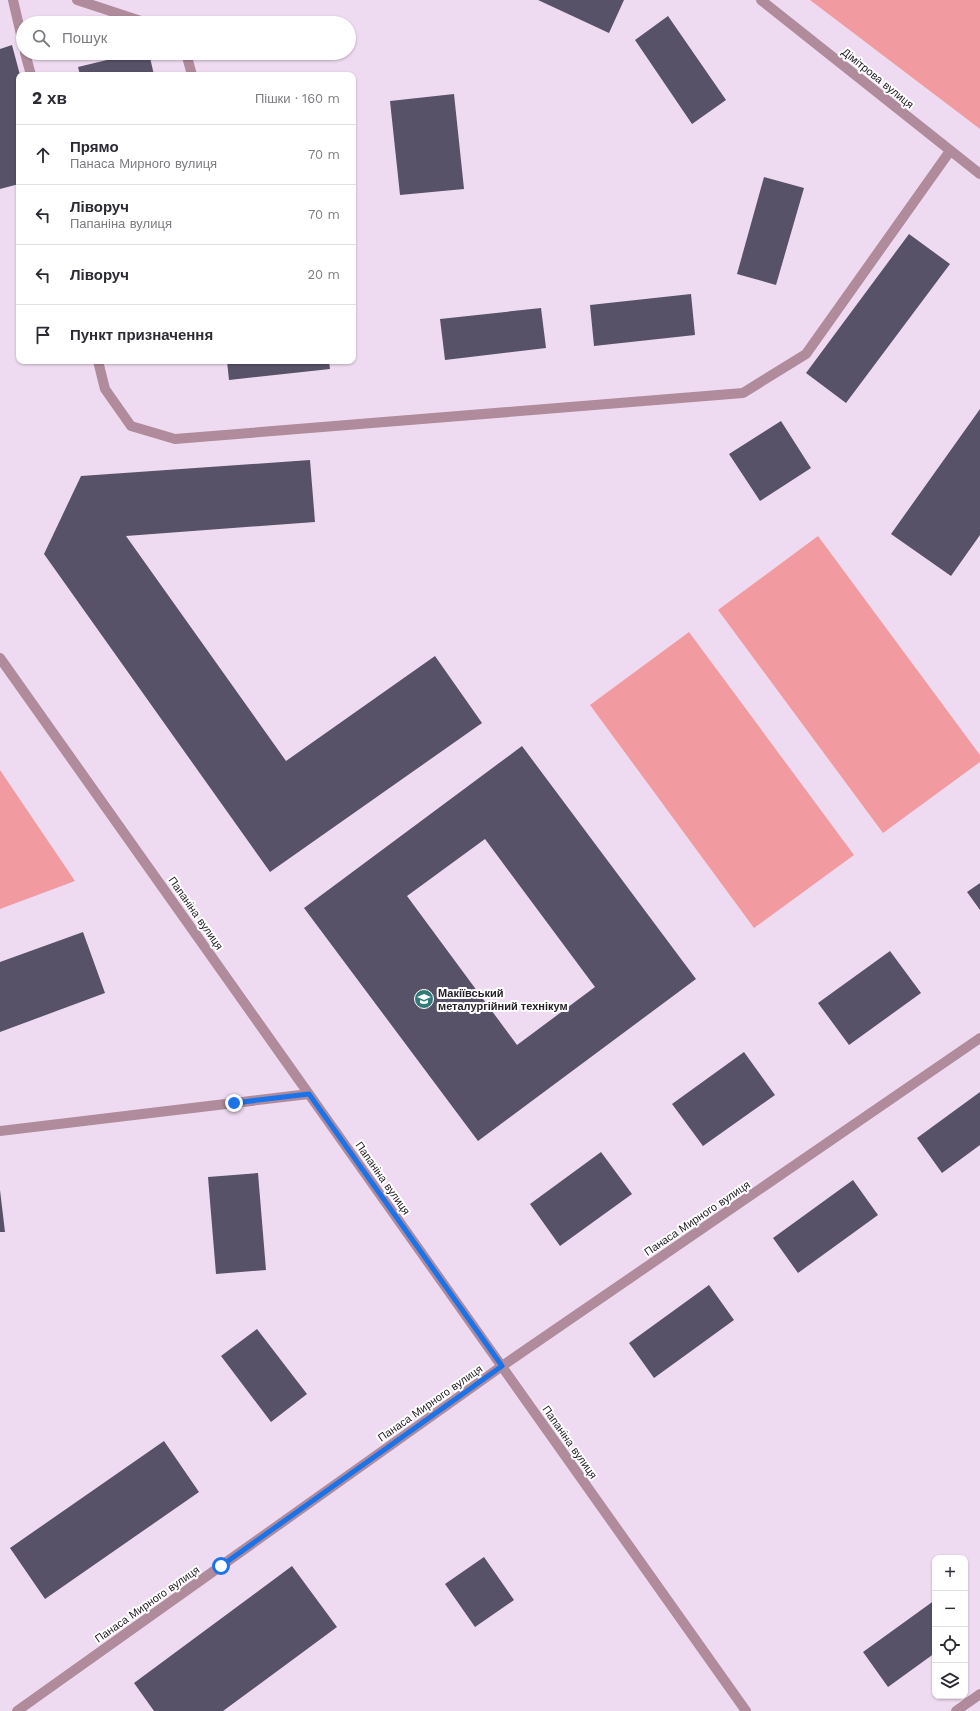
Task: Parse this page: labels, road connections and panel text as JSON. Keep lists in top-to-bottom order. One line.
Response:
{"streets":{"street":["Дімітрова вулиця","Папаніна вулиця","Панаса Мирного вулиця"]},"crossings":[["Папаніна вулиця","Панаса Мирного вулиця"]],"places":{"school or university":["Макіївський металургійний технікум"]},"page":{"search":"Пошук","heading":["2 хв","Пішки · 160 m"],"list":[["Прямо","Панаса Мирного вулиця","70 m"],["Ліворуч","Папаніна вулиця","70 m"],["Ліворуч","20 m"],"Пункт призначення"],"map_buttons":["+","−"]}}
